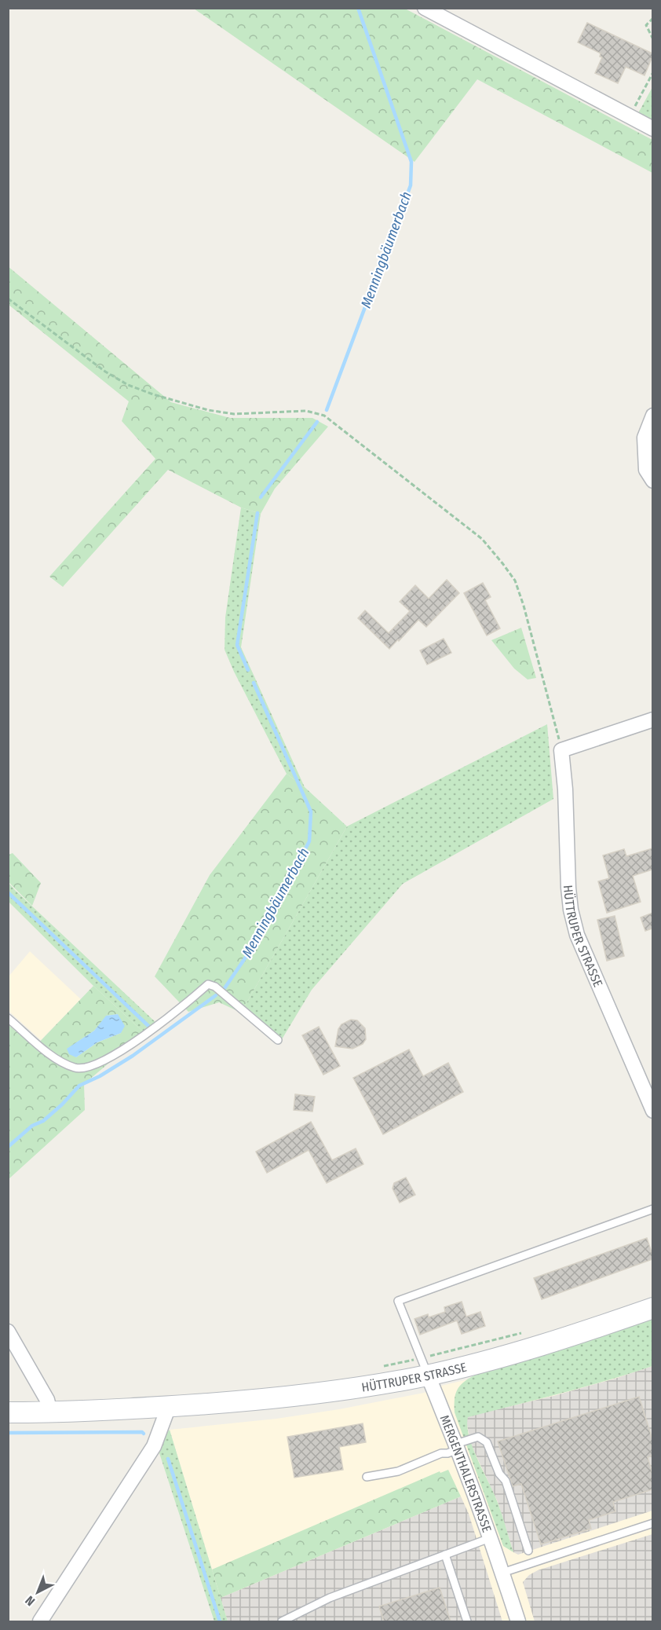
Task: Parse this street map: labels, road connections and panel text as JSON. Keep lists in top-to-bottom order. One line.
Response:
{"streets":{"main road":["HÜTTRUPER STRASSE"],"street":["MERGENTHALERSTRASSE"]},"crossings":[["HÜTTRUPER STRASSE","MERGENTHALERSTRASSE"]],"water":["Menningbäumerbach"],"north":"bottom left"}
